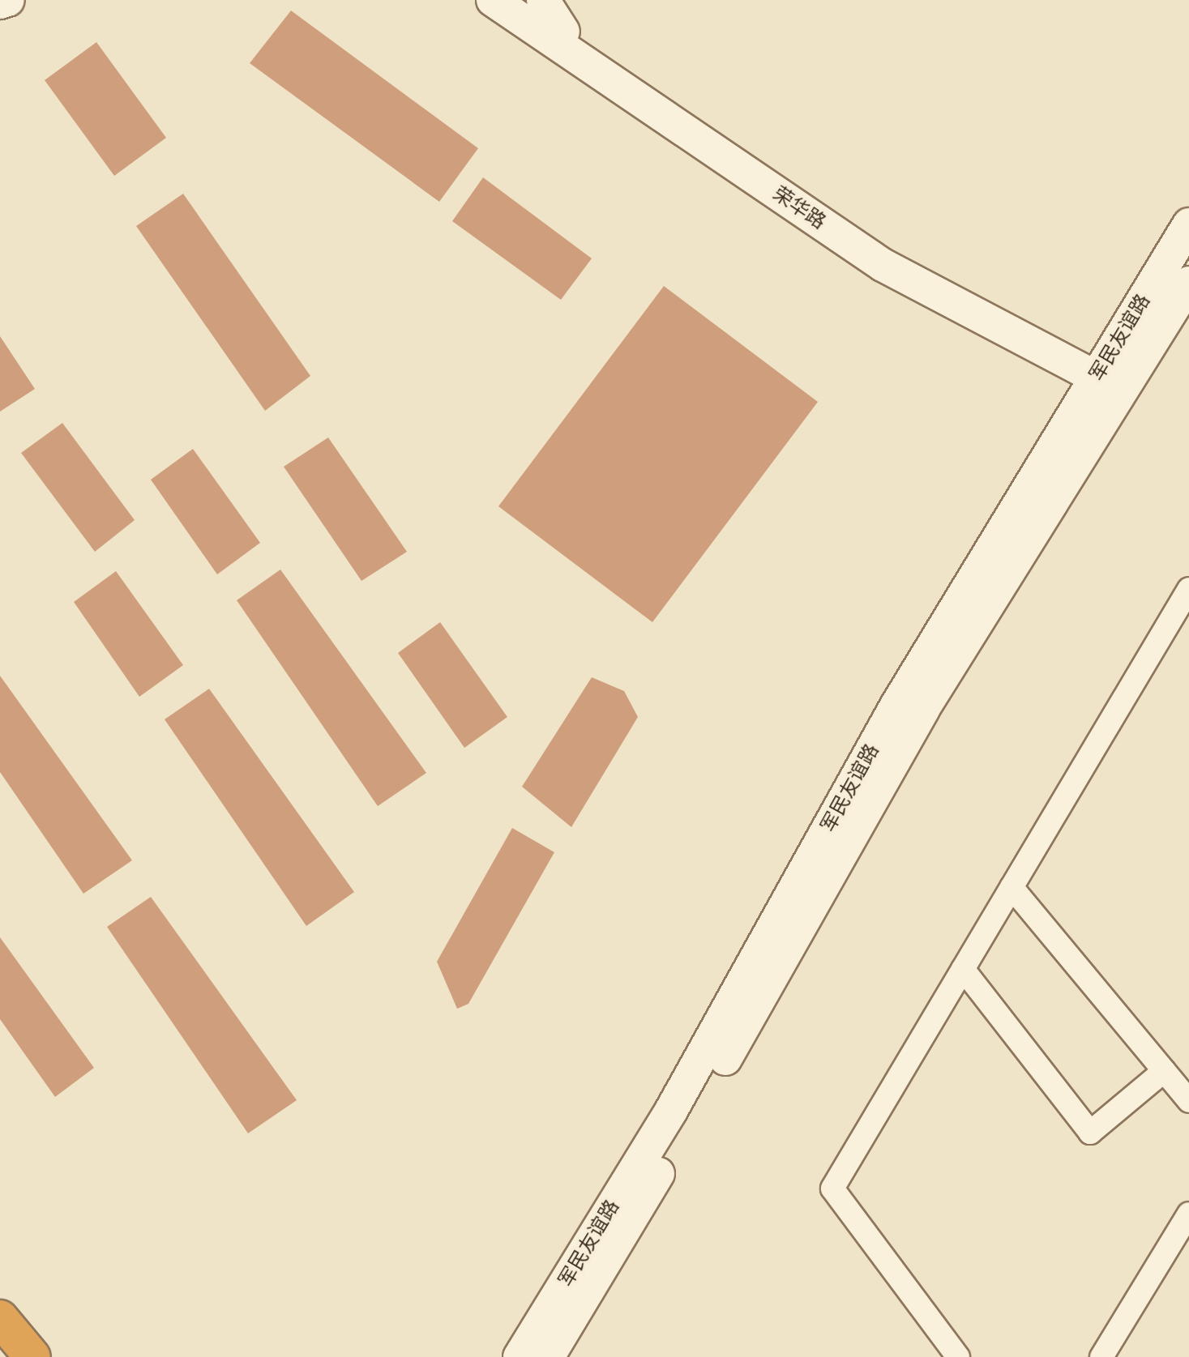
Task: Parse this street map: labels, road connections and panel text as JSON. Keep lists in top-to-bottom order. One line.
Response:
{"streets":{"street":["荣华路","军民友谊路"]},"crossings":[["荣华路","军民友谊路"]]}
